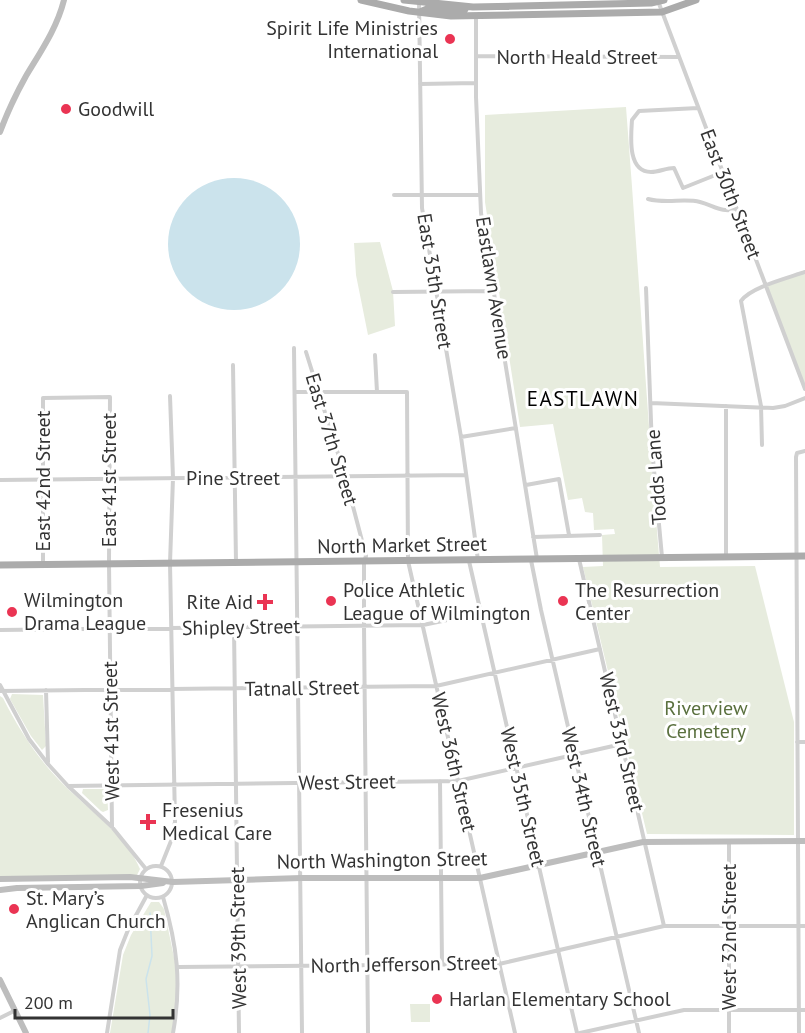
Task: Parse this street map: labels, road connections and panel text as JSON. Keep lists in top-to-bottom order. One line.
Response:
{"streets":{"main road":["North Market Street","North Washington Street"],"street":["North Heald Street","East 30th Street","East 35th Street","Eastlawn Avenue","East 37th Street","Todds Lane","Pine Street","East 41st Street","East 42nd Street","Shipley Street","Tatnall Street","West 41st Street","West 33rd Street","West 36th Street","West Street","West 35th Street","West 34th Street","West 32nd Street","West 39th Street","North Jefferson Street"]},"crossings":[["North Heald Street","East 30th Street"],["North Heald Street","Eastlawn Avenue"],["East 35th Street","Pine Street"],["East 35th Street","North Market Street"],["Eastlawn Avenue","North Market Street"],["Eastlawn Avenue","West 34th Street"],["East 37th Street","Pine Street"],["East 37th Street","North Market Street"],["East 37th Street","Shipley Street"],["East 37th Street","Tatnall Street"],["East 37th Street","West Street"],["East 37th Street","North Washington Street"],["East 37th Street","North Jefferson Street"],["Todds Lane","North Market Street"],["Pine Street","East 41st Street"],["Pine Street","East 42nd Street"],["Pine Street","West 36th Street"],["East 41st Street","East 42nd Street"],["East 41st Street","North Market Street"],["East 41st Street","West 41st Street"],["East 42nd Street","North Market Street"],["North Market Street","West 41st Street"],["North Market Street","West 33rd Street"],["North Market Street","West 36th Street"],["North Market Street","West 35th Street"],["North Market Street","West 34th Street"],["Shipley Street","West 41st Street"],["Shipley Street","West 36th Street"],["Shipley Street","West 35th Street"],["Shipley Street","West 39th Street"],["Tatnall Street","West 41st Street"],["Tatnall Street","West 33rd Street"],["Tatnall Street","West 36th Street"],["Tatnall Street","West 35th Street"],["Tatnall Street","West 34th Street"],["Tatnall Street","West 39th Street"],["West 41st Street","West Street"],["West 33rd Street","West Street"],["West 33rd Street","North Washington Street"],["West 33rd Street","North Jefferson Street"],["West 36th Street","West Street"],["West 36th Street","North Washington Street"],["West 36th Street","North Jefferson Street"],["West Street","West 35th Street"],["West Street","West 34th Street"],["West Street","West 39th Street"],["West 35th Street","North Washington Street"],["West 35th Street","North Jefferson Street"],["West 34th Street","North Washington Street"],["West 34th Street","North Jefferson Street"],["North Washington Street","West 32nd Street"],["North Washington Street","West 39th Street"],["West 32nd Street","North Jefferson Street"],["West 39th Street","North Jefferson Street"]],"districts":["EASTLAWN"],"parks":["Riverview Cemetery"],"places":{"other":["Spirit Life Ministries International","Goodwill","Police Athletic League of Wilmington","The Resurrection Center","Wilmington Drama League","St. Mary’s Anglican Church","Harlan Elementary School"],"health":["Rite Aid","Fresenius Medical Care"]},"scale_bar":"200 m"}
